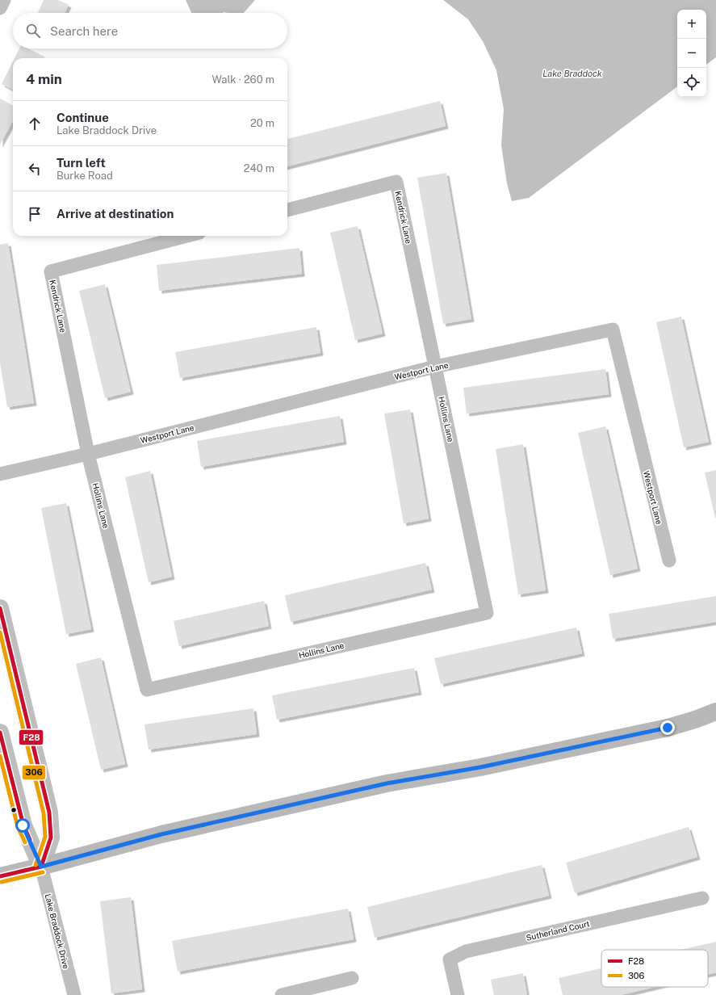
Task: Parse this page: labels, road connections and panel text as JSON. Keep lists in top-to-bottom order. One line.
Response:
{"streets":{"street":["Kendrick Lane","Westport Lane","Hollins Lane","Sutherland Court","Lake Braddock Drive"]},"crossings":[["Kendrick Lane","Westport Lane"],["Kendrick Lane","Hollins Lane"],["Westport Lane","Hollins Lane"]],"water":["Lake Braddock"],"lines":["transit line F28","transit line 306"],"legend":["F28","306"],"page":{"map_buttons":["+","−"],"search":"Search here","heading":["4 min","Walk · 260 m"],"list":[["Continue","Lake Braddock Drive","20 m"],["Turn left","Burke Road","240 m"],"Arrive at destination"]}}
